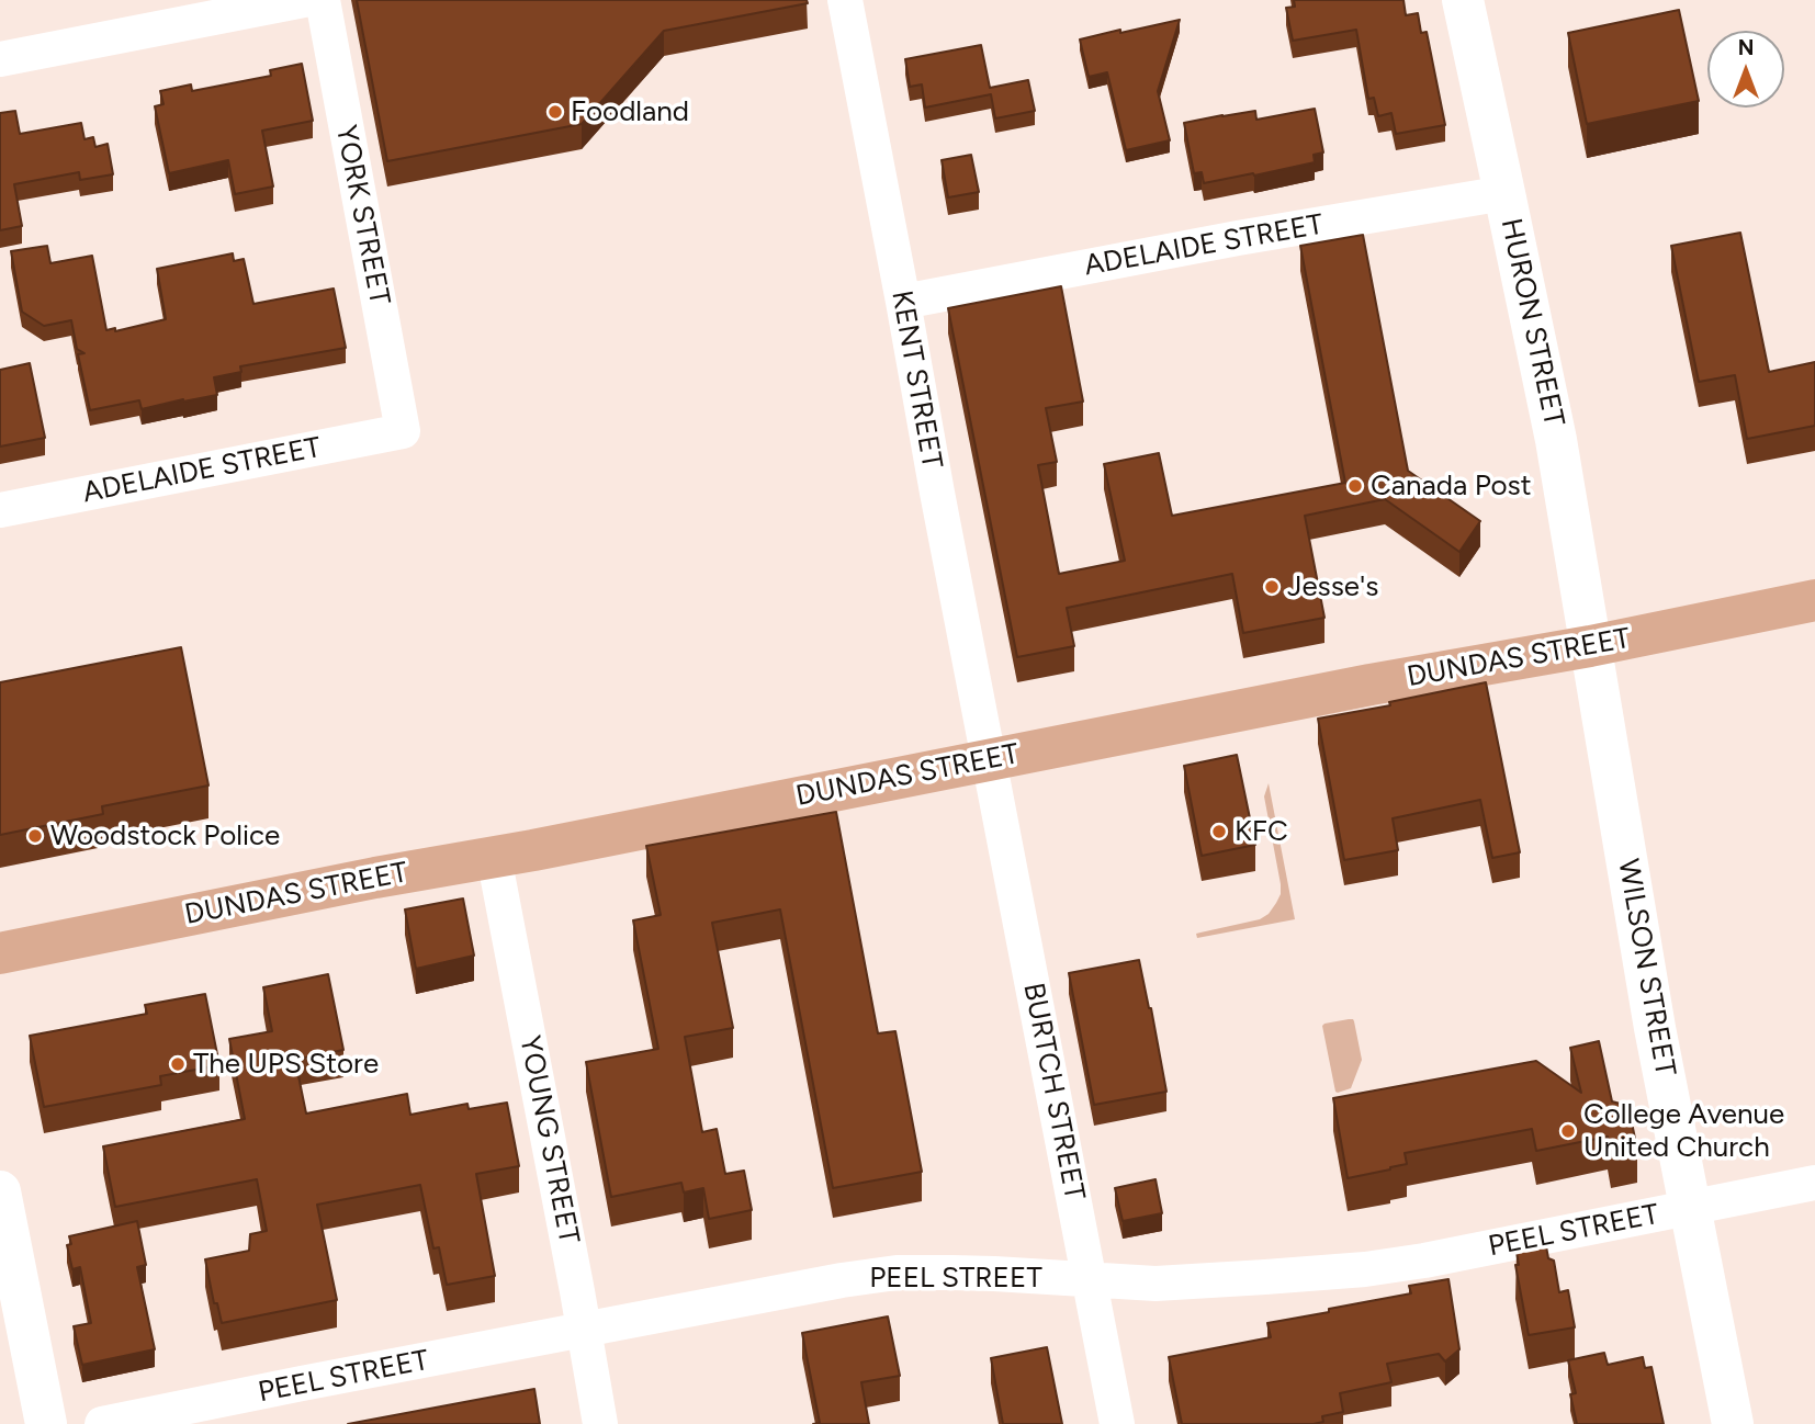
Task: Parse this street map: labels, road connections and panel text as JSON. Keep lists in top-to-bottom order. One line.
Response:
{"streets":{"main road":["HURON STREET","DUNDAS STREET","WILSON STREET"],"street":["YORK STREET","ADELAIDE STREET","KENT STREET","BURTCH STREET","YOUNG STREET","PEEL STREET"]},"crossings":[["YORK STREET","ADELAIDE STREET"],["ADELAIDE STREET","HURON STREET"],["ADELAIDE STREET","KENT STREET"],["HURON STREET","DUNDAS STREET"],["HURON STREET","WILSON STREET"],["KENT STREET","DUNDAS STREET"],["KENT STREET","BURTCH STREET"],["DUNDAS STREET","WILSON STREET"],["DUNDAS STREET","BURTCH STREET"],["DUNDAS STREET","YOUNG STREET"],["WILSON STREET","PEEL STREET"],["BURTCH STREET","PEEL STREET"],["YOUNG STREET","PEEL STREET"]],"places":["Foodland","Canada Post","Jesse's","KFC","Woodstock Police","The UPS Store","College Avenue United Church"],"north":"top"}
